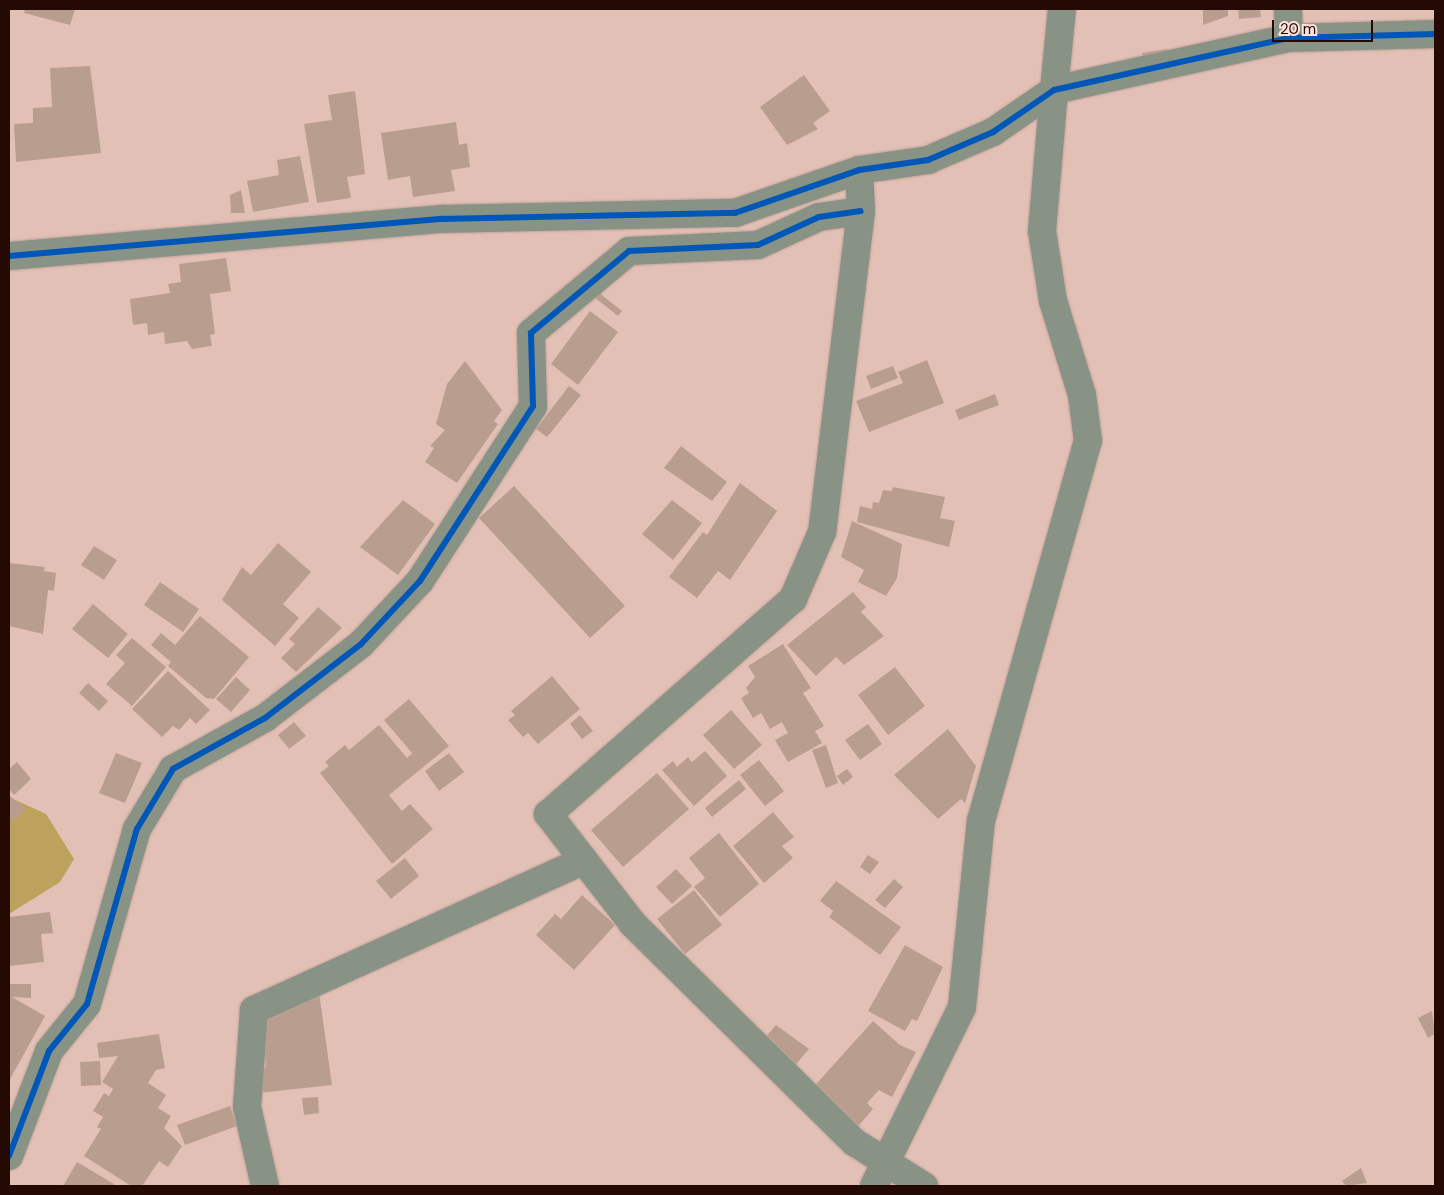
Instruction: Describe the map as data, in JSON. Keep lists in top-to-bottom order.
{
  "scale_bar": "20 m"
}
